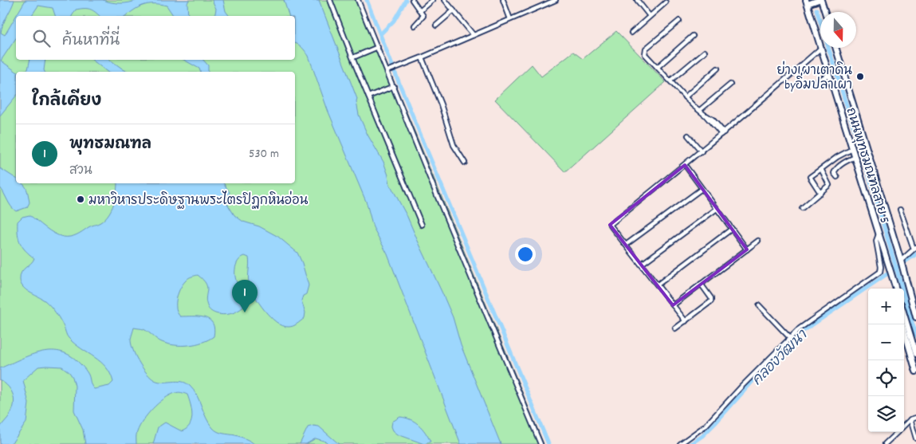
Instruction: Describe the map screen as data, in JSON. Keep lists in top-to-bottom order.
{
  "streets": {
    "main road": ["ถนนพุทธมณฑลสาย 5"]
  },
  "water": ["คลองวัฒนา"],
  "places": ["ย่างเผาเตาดิน byอิ่มปลาเผา", "มหาวิหารประดิษฐานพระไตรปิฏกหินอ่อน"],
  "north": "bottom",
  "page": {
    "search": "ค้นหาที่นี่",
    "heading": "ใกล้เคียง",
    "list": [
      {
        "mark": "1",
        "name": "พุทธมณฑล",
        "note": "สวน",
        "value": "530 m"
      }
    ],
    "pins": "1",
    "map_buttons": ["+", "−"]
  }
}
